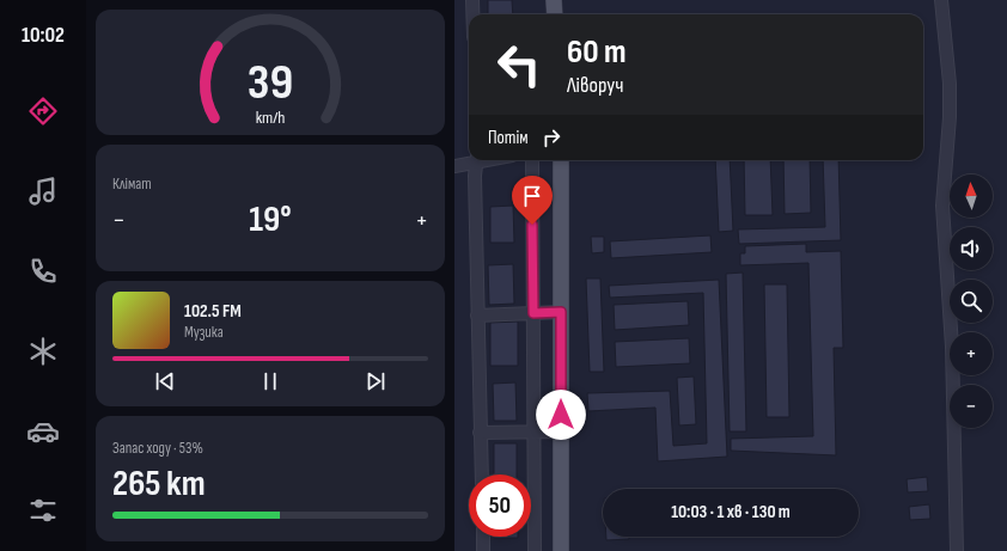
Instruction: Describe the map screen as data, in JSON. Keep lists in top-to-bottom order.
{
  "north": "top",
  "page": {
    "tabs": "10:02",
    "turn": ["60 m", "Ліворуч"],
    "then": "Потім",
    "tile": [
      "Клімат",
      ["Запас ходу · 53%", "265 km"]
    ],
    "map_buttons": ["+", "−"],
    "heat": ["−", "19°", "+"],
    "song": ["102.5 FM", "Музика"],
    "limit": "50",
    "trip": "10:03 · 1 хв · 130 m",
    "gauge": ["39", "km/h"]
  }
}
